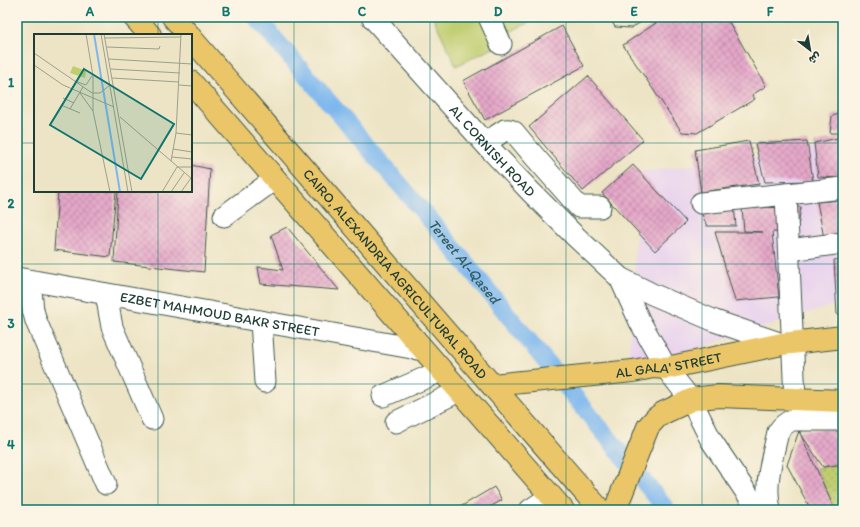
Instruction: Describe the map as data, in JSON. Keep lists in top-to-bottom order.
{
  "streets": {
    "main road": ["CAIRO, ALEXANDRIA AGRICULTURAL ROAD", "AL GALA' STREET"],
    "street": ["AL CORNISH ROAD", "EZBET MAHMOUD BAKR STREET"]
  },
  "crossings": [
    ["AL CORNISH ROAD", "AL GALA' STREET"],
    ["CAIRO, ALEXANDRIA AGRICULTURAL ROAD", "EZBET MAHMOUD BAKR STREET"],
    ["CAIRO, ALEXANDRIA AGRICULTURAL ROAD", "AL GALA' STREET"]
  ],
  "water": ["Tereet Al-Qased"],
  "north": "bottom right",
  "grid": {
    "columns": [
      "A",
      "B",
      "C",
      "D",
      "E",
      "F"
    ],
    "rows": [
      "1",
      "2",
      "3",
      "4"
    ]
  }
}
